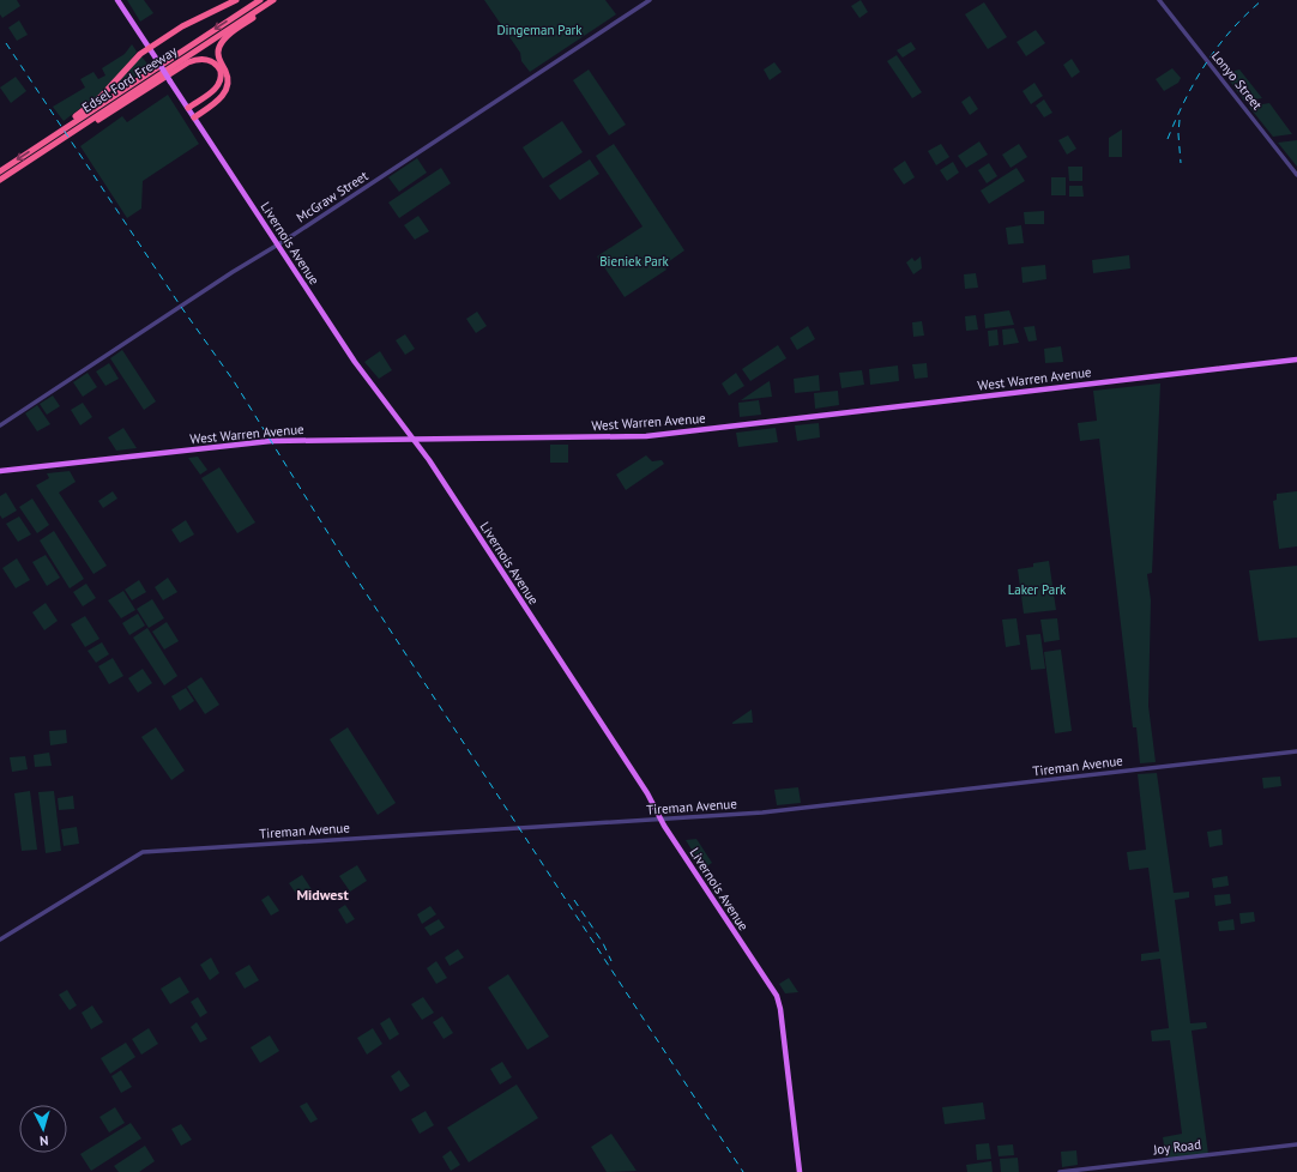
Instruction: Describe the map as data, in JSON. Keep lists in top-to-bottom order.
{
  "streets": {
    "highway": ["Edsel Ford Freeway"],
    "main road": ["Livernois Avenue", "West Warren Avenue"],
    "street": [
      "Lonyo Street",
      "McGraw Street",
      "Tireman Avenue",
      "Joy Road"
    ]
  },
  "crossings": [
    ["McGraw Street", "Livernois Avenue"],
    ["Livernois Avenue", "West Warren Avenue"],
    ["Livernois Avenue", "Tireman Avenue"]
  ],
  "districts": ["Midwest"],
  "parks": ["Dingeman Park", "Bieniek Park", "Laker Park"],
  "north": "bottom"
}
